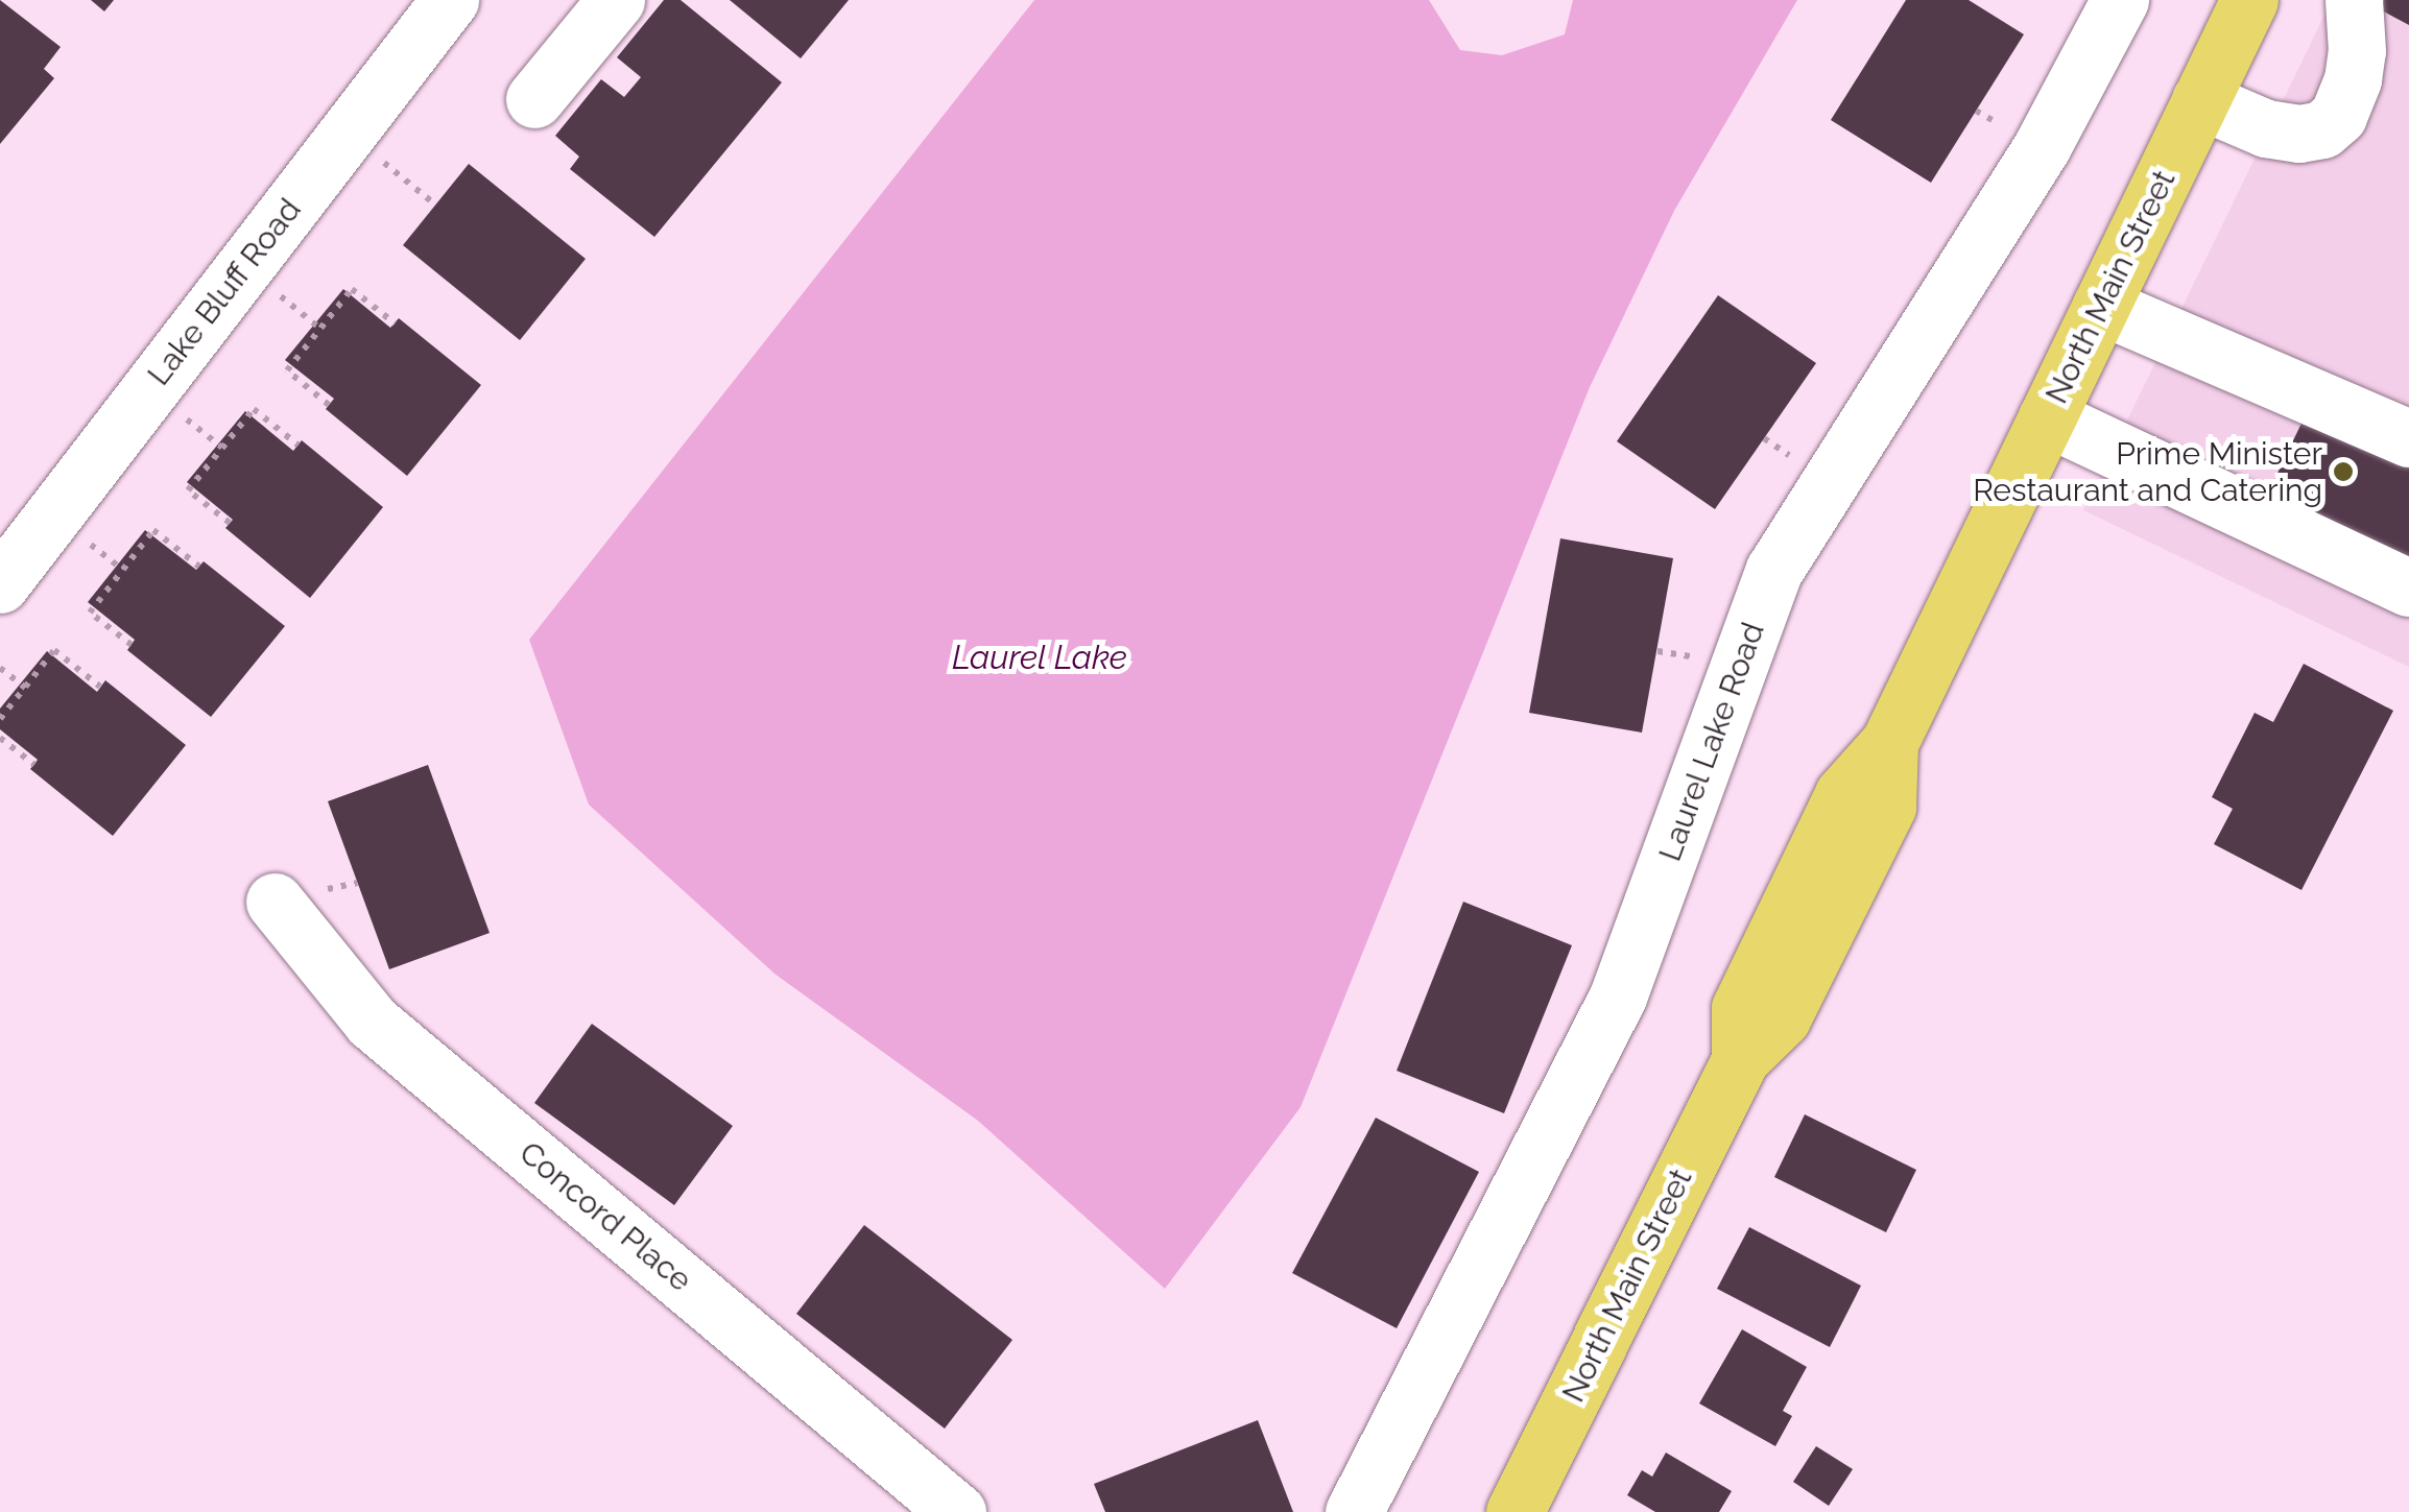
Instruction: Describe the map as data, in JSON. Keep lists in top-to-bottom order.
{
  "streets": {
    "main road": ["North Main Street"],
    "street": ["Lake Bluff Road", "Laurel Lake Road", "Concord Place"]
  },
  "water": ["Laurel Lake"],
  "places": ["Prime Minister Restaurant and Catering"]
}
